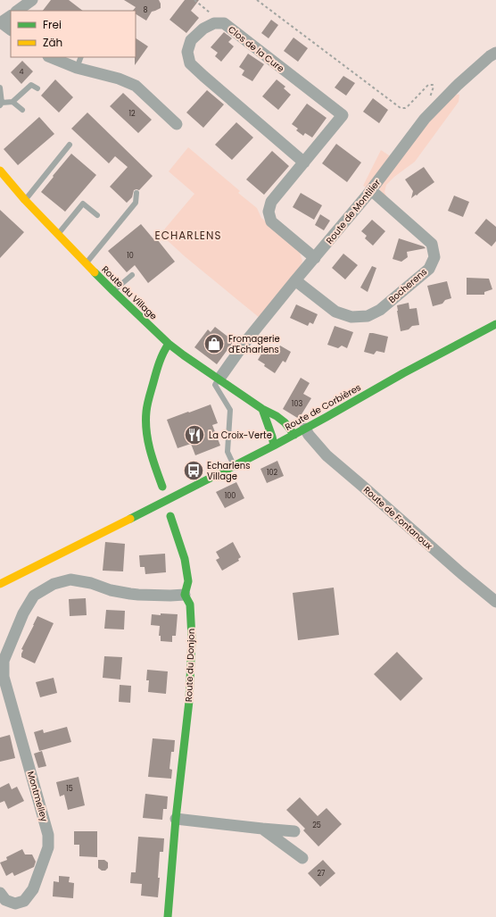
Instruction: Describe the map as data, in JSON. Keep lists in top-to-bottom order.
{
  "streets": {
    "street": [
      "Clos de la Cure",
      "Route de Montilier",
      "Bocherens",
      "Route du Village",
      "Route de Corbières",
      "Route de Fontanoux",
      "Route du Donjon",
      "Montmelley"
    ]
  },
  "crossings": [
    ["Clos de la Cure", "Route de Montilier"],
    ["Route de Montilier", "Bocherens"],
    ["Route de Montilier", "Route du Village"],
    ["Route du Village", "Route de Corbières"],
    ["Route de Corbières", "Route de Fontanoux"],
    ["Route du Donjon", "Montmelley"]
  ],
  "districts": ["ECHARLENS"],
  "places": {
    "shop": ["Fromagerie d'Echarlens"],
    "restaurant": ["La Croix-Verte"],
    "bus stop": ["Echarlens Village"]
  },
  "house_numbers": [
    "8",
    "4",
    "12",
    "10",
    "103",
    "102",
    "100",
    "15",
    "25",
    "27"
  ],
  "legend": ["Frei", "Zäh"]
}
